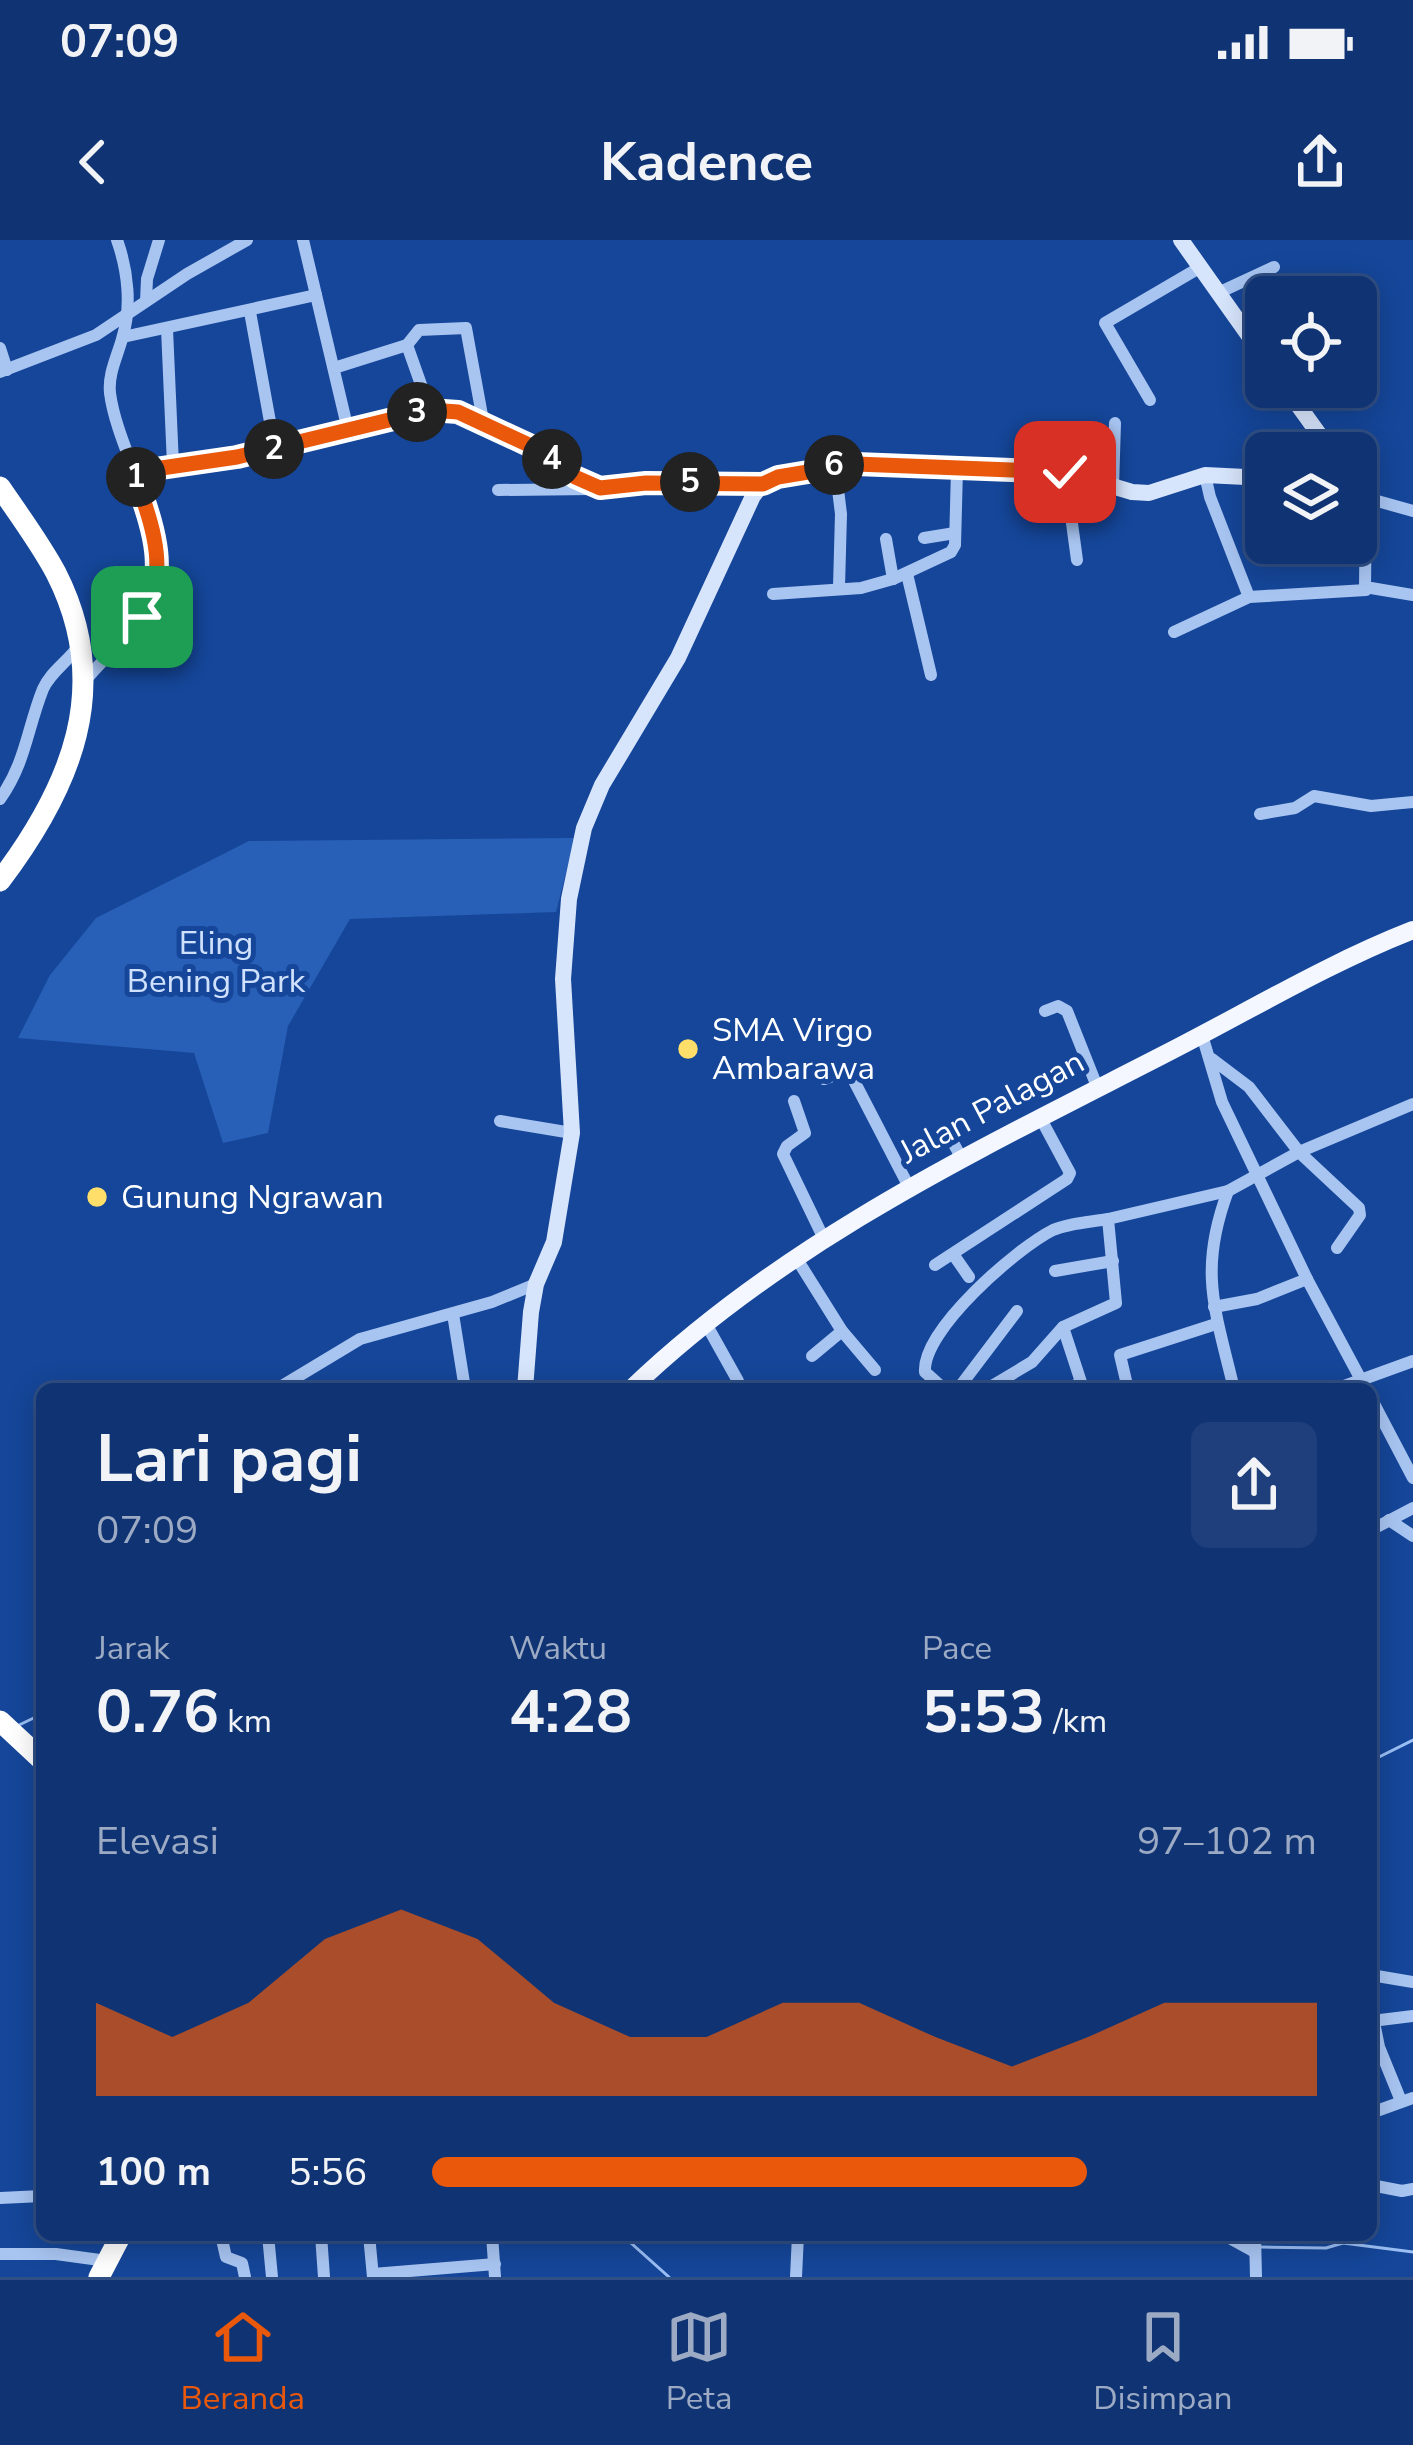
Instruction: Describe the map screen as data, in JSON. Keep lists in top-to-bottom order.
{
  "streets": {
    "main road": ["Jalan Palagan"]
  },
  "parks": ["Eling Bening Park"],
  "places": ["SMA Virgo Ambarawa", "Gunung Ngrawan"],
  "page": {
    "status": "07:09",
    "header": "Kadence",
    "pins": [
      "3",
      "2",
      "4",
      "6",
      "1",
      "5"
    ],
    "heading": ["Lari pagi", "07:09"],
    "stats": [
      ["Jarak", "0.76 km"],
      ["Waktu", "4:28"],
      ["Pace", "5:53 /km"]
    ],
    "chart": ["Elevasi", "97–102 m"],
    "list": [
      {
        "name": "100 m",
        "note": "5:56"
      }
    ],
    "tabs": ["Beranda", "Peta", "Disimpan"]
  }
}
